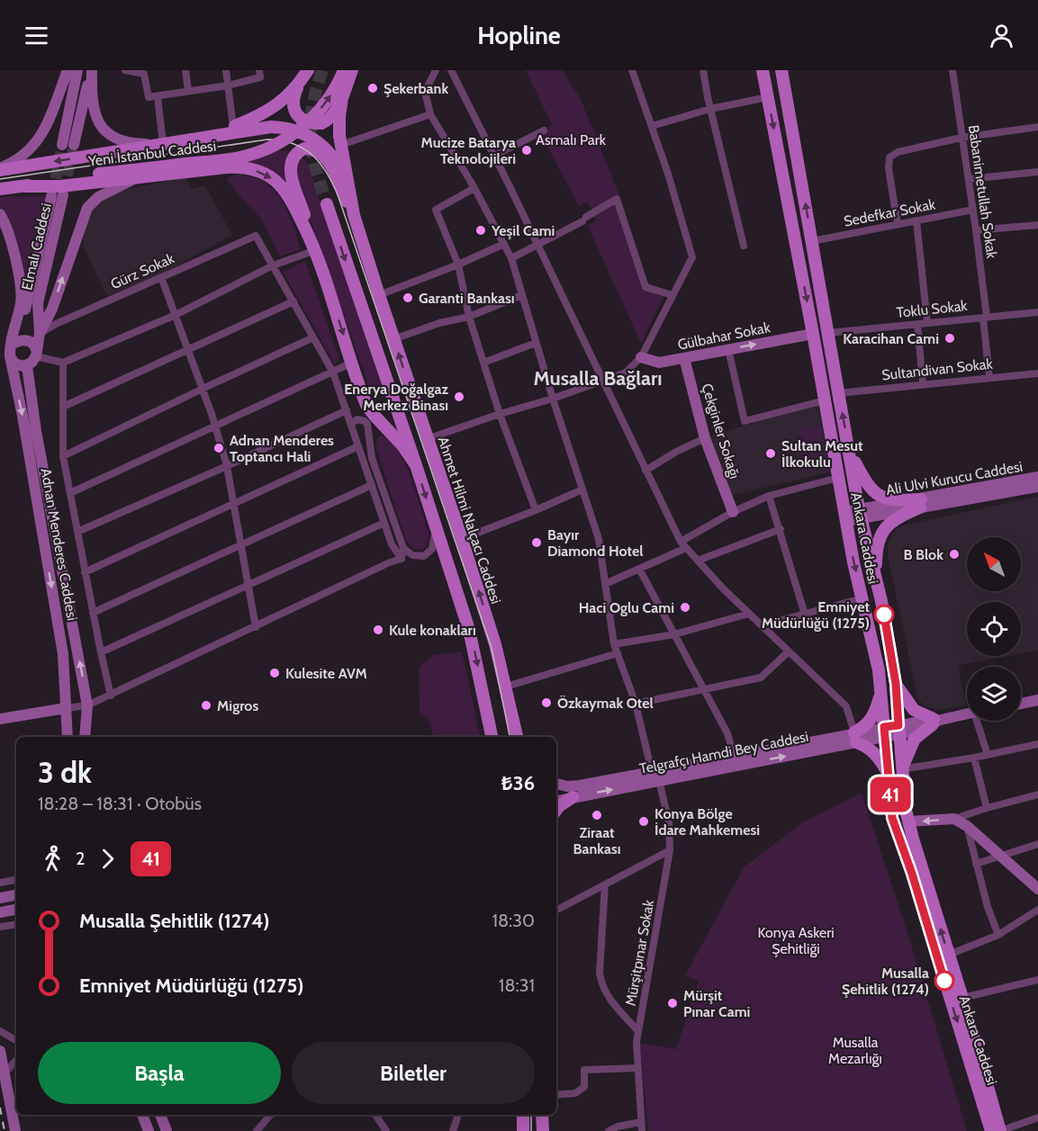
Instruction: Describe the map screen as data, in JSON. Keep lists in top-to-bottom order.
{
  "streets": {
    "main road": [
      "Yeni İstanbul Caddesi",
      "Elmalı Caddesi",
      "Gülbahar Sokak",
      "Çekginler Sokağı",
      "Ali Ulvi Kurucu Caddesi",
      "Ahmet Hilmi Nalçacı Caddesi",
      "Ankara Caddesi",
      "Adnan Menderes Caddesi",
      "Telgrafçı Hamdi Bey Caddesi"
    ],
    "street": [
      "Babanimetullah Sokak",
      "Sedefkar Sokak",
      "Gürz Sokak",
      "Toklu Sokak",
      "Sultandivan Sokak",
      "Mürşitpınar Sokak"
    ]
  },
  "crossings": [
    ["Babanimetullah Sokak", "Sedefkar Sokak"],
    ["Babanimetullah Sokak", "Toklu Sokak"],
    ["Babanimetullah Sokak", "Sultandivan Sokak"],
    ["Sedefkar Sokak", "Ankara Caddesi"],
    ["Elmalı Caddesi", "Gürz Sokak"],
    ["Elmalı Caddesi", "Adnan Menderes Caddesi"],
    ["Toklu Sokak", "Ankara Caddesi"],
    ["Gülbahar Sokak", "Çekginler Sokağı"],
    ["Gülbahar Sokak", "Ankara Caddesi"],
    ["Sultandivan Sokak", "Ankara Caddesi"],
    ["Ali Ulvi Kurucu Caddesi", "Ankara Caddesi"],
    ["Ankara Caddesi", "Telgrafçı Hamdi Bey Caddesi"],
    ["Telgrafçı Hamdi Bey Caddesi", "Mürşitpınar Sokak"]
  ],
  "one_way": ["Gülbahar Sokak"],
  "districts": ["Musalla Bağları"],
  "parks": ["Asmalı Park", "Konya Askeri Şehitliği", "Musalla Mezarlığı"],
  "places": [
    "Şekerbank",
    "Mucize Batarya Teknolojileri",
    "Yeşil Cami",
    "Garanti Bankası",
    "Karacihan Cami",
    "Enerya Doğalgaz Merkez Binası",
    "Adnan Menderes Toptancı Hali",
    "Sultan Mesut İlkokulu",
    "Bayır Diamond Hotel",
    "B Blok",
    "Haci Oglu Cami",
    "Emniyet Müdürlüğü (1275)",
    "Kule konakları",
    "Kulesite AVM",
    "Özkaymak Otel",
    "Migros",
    "Ziraat Bankası",
    "Konya Bölge İdare Mahkemesi",
    "Musalla Şehitlik (1274)",
    "Mürşit Pınar Cami"
  ],
  "lines": ["bus line 41"],
  "north": "top left",
  "page": {
    "header": "Hopline",
    "on_map": "41",
    "heading": ["3 dk", "18:28 – 18:31 · Otobüs", "₺36"],
    "legs": ["2", "41"],
    "list": [
      {
        "name": "Musalla Şehitlik (1274)",
        "value": "18:30"
      },
      {
        "name": "Emniyet Müdürlüğü (1275)",
        "value": "18:31"
      }
    ],
    "buttons": ["Başla", "Biletler"]
  }
}
